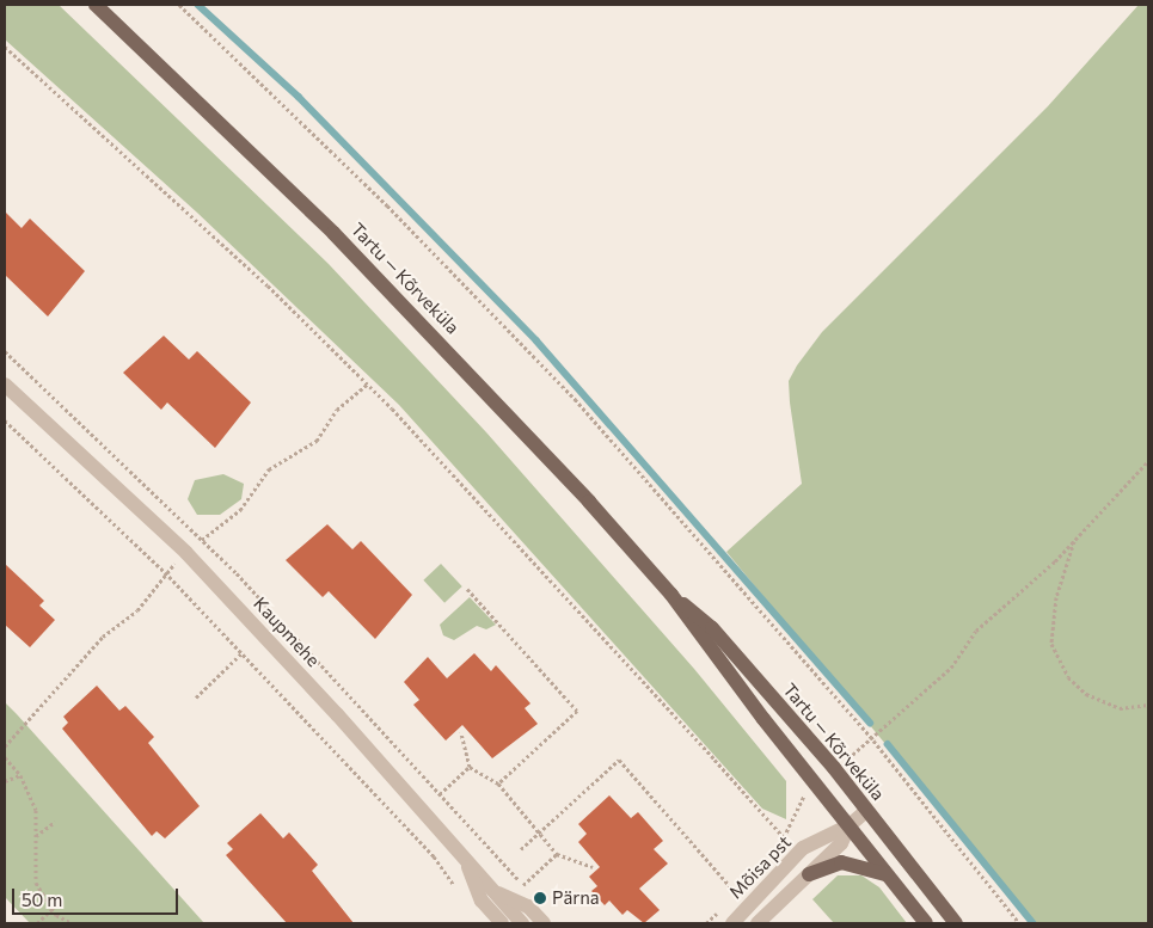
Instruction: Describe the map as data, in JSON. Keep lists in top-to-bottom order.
{
  "streets": {
    "main road": ["Tartu — Kõrveküla"],
    "street": ["Kaupmehe", "Mõisa pst"]
  },
  "crossings": [
    ["Tartu — Kõrveküla", "Mõisa pst"]
  ],
  "places": ["Pärna"],
  "scale_bar": "50 m"
}
